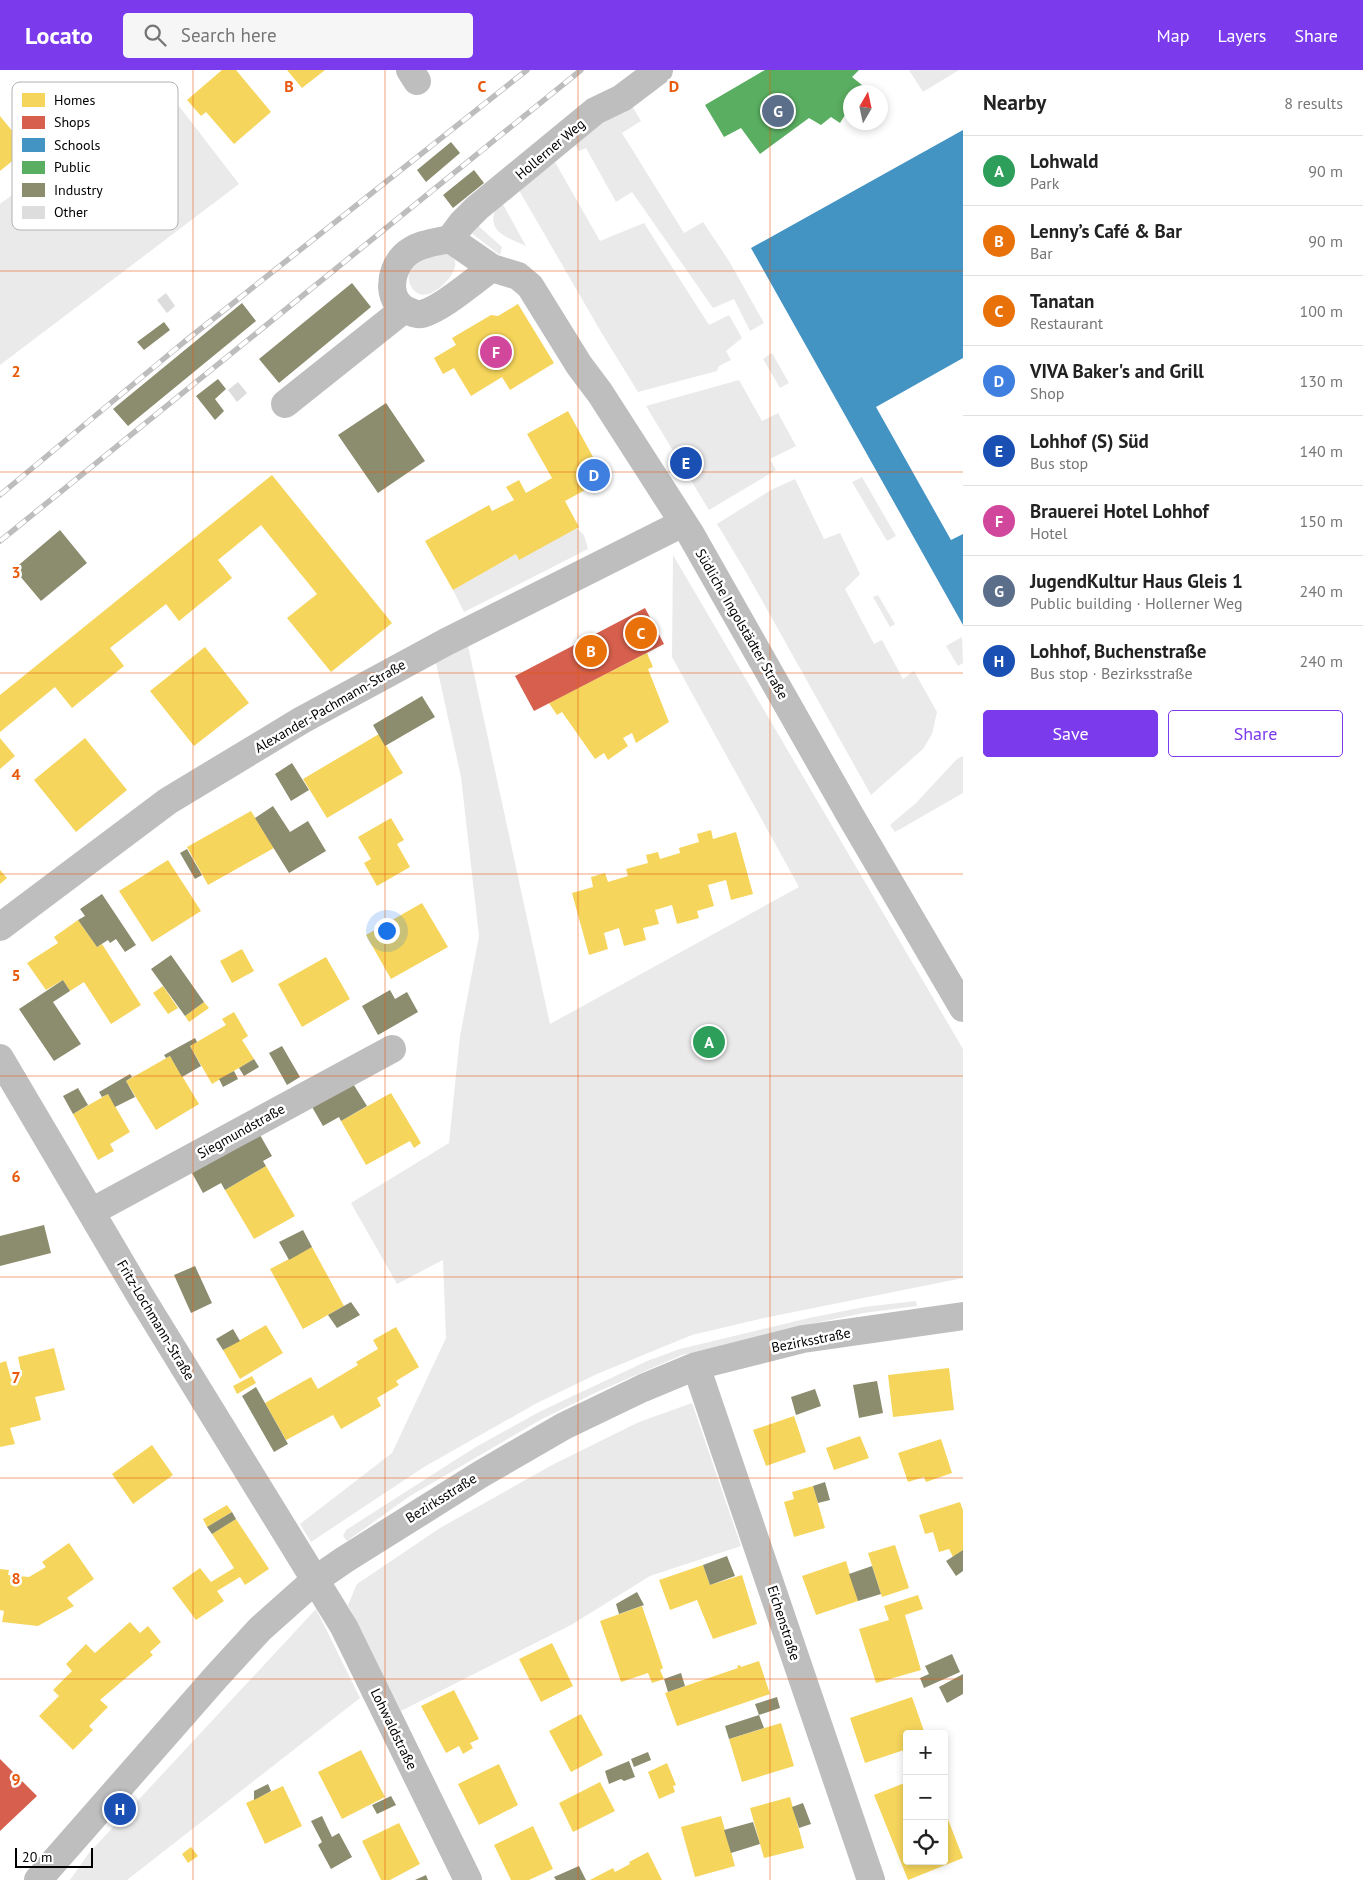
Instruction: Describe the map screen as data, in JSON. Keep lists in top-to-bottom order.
{
  "streets": {
    "street": [
      "Hollerner Weg",
      "Südliche Ingolstädter Straße",
      "Alexander-Pachmann-Straße",
      "Siegmundstraße",
      "Fritz-Lochmann-Straße",
      "Bezirksstraße",
      "Eichenstraße",
      "Lohwaldstraße"
    ]
  },
  "crossings": [
    ["Hollerner Weg", "Südliche Ingolstädter Straße"],
    ["Südliche Ingolstädter Straße", "Alexander-Pachmann-Straße"],
    ["Siegmundstraße", "Fritz-Lochmann-Straße"],
    ["Fritz-Lochmann-Straße", "Bezirksstraße"],
    ["Fritz-Lochmann-Straße", "Lohwaldstraße"],
    ["Bezirksstraße", "Eichenstraße"],
    ["Bezirksstraße", "Lohwaldstraße"]
  ],
  "legend": [
    "Homes",
    "Shops",
    "Schools",
    "Public",
    "Industry",
    "Other"
  ],
  "scale_bar": "20 m",
  "north": "top",
  "page": {
    "header": "Locato",
    "search": "Search here",
    "nav": ["Map", "Layers", "Share"],
    "heading": ["Nearby", "8 results"],
    "pins": [
      "G",
      "F",
      "E",
      "D",
      "C",
      "B",
      "A",
      "H"
    ],
    "list": [
      {
        "mark": "A",
        "name": "Lohwald",
        "note": "Park",
        "value": "90 m"
      },
      {
        "mark": "B",
        "name": "Lenny’s Café & Bar",
        "note": "Bar",
        "value": "90 m"
      },
      {
        "mark": "C",
        "name": "Tanatan",
        "note": "Restaurant",
        "value": "100 m"
      },
      {
        "mark": "D",
        "name": "VIVA Baker's and Grill",
        "note": "Shop",
        "value": "130 m"
      },
      {
        "mark": "E",
        "name": "Lohhof (S) Süd",
        "note": "Bus stop",
        "value": "140 m"
      },
      {
        "mark": "F",
        "name": "Brauerei Hotel Lohhof",
        "note": "Hotel",
        "value": "150 m"
      },
      {
        "mark": "G",
        "name": "JugendKultur Haus Gleis 1",
        "note": "Public building · Hollerner Weg",
        "value": "240 m"
      },
      {
        "mark": "H",
        "name": "Lohhof, Buchenstraße",
        "note": "Bus stop · Bezirksstraße",
        "value": "240 m"
      }
    ],
    "buttons": ["Save", "Share"],
    "map_buttons": ["+", "−"],
    "scale": "20 m"
  },
  "grid": {
    "columns": ["B", "C", "D"],
    "rows": [
      "2",
      "3",
      "4",
      "5",
      "6",
      "7",
      "8",
      "9"
    ]
  }
}
